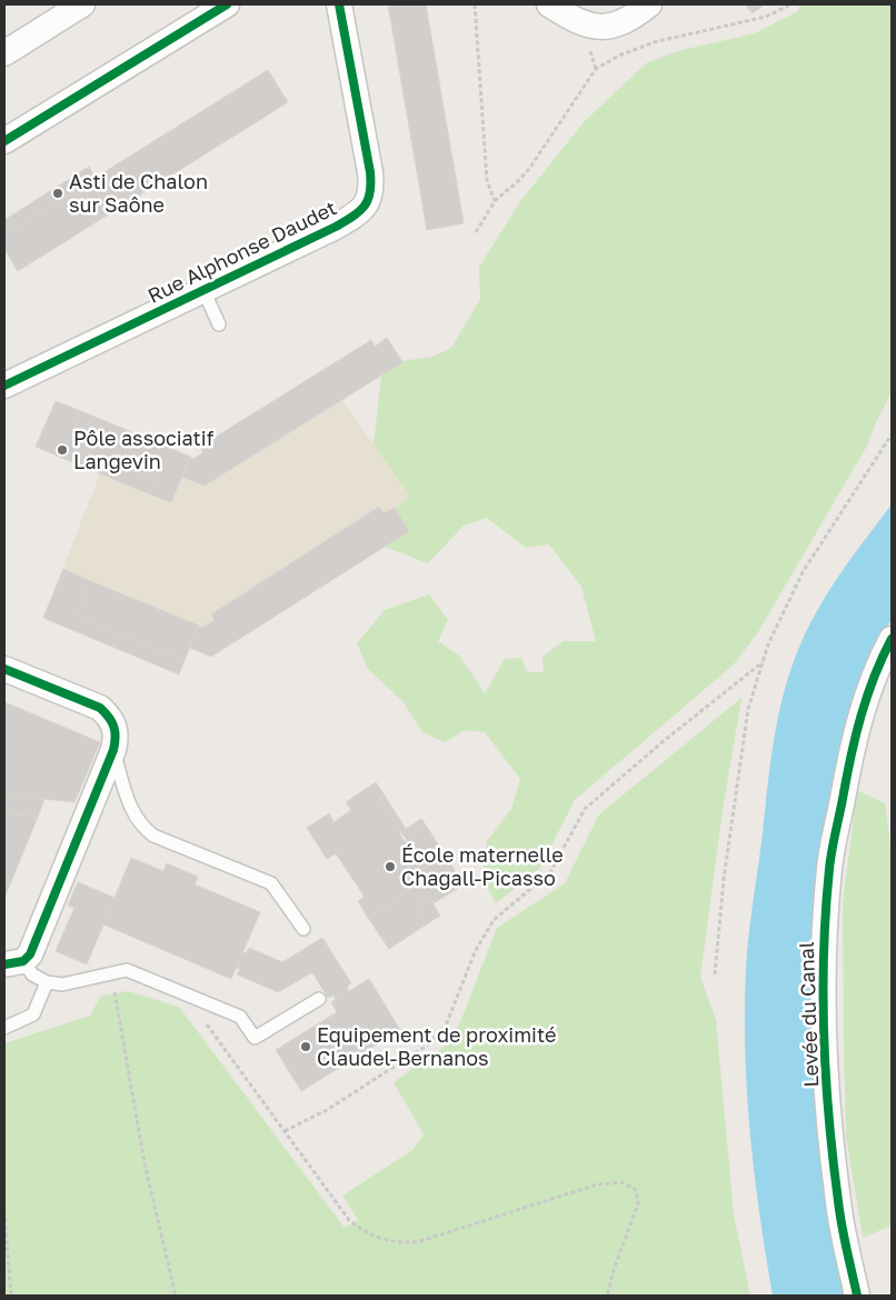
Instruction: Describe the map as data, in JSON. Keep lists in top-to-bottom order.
{
  "streets": {
    "street": ["Rue Alphonse Daudet", "Levée du Canal"]
  },
  "places": [
    "Asti de Chalon sur Saône",
    "Pôle associatif Langevin",
    "École maternelle Chagall-Picasso",
    "Equipement de proximité Claudel-Bernanos"
  ]
}
